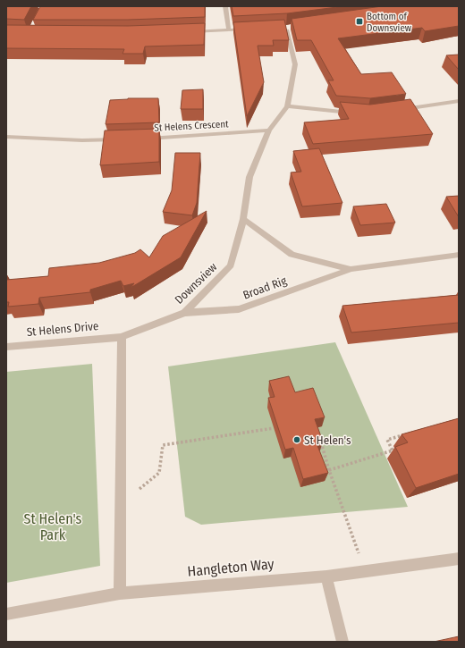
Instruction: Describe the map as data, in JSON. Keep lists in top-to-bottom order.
{
  "streets": {
    "street": [
      "St Helens Crescent",
      "Downsview",
      "Broad Rig",
      "St Helens Drive",
      "Hangleton Way"
    ]
  },
  "crossings": [
    ["St Helens Crescent", "Downsview"],
    ["Downsview", "Broad Rig"],
    ["Downsview", "St Helens Drive"]
  ],
  "parks": ["St Helen's Park"],
  "places": {
    "transit": ["Bottom of Downsview"],
    "other": ["St Helen's"]
  }
}
